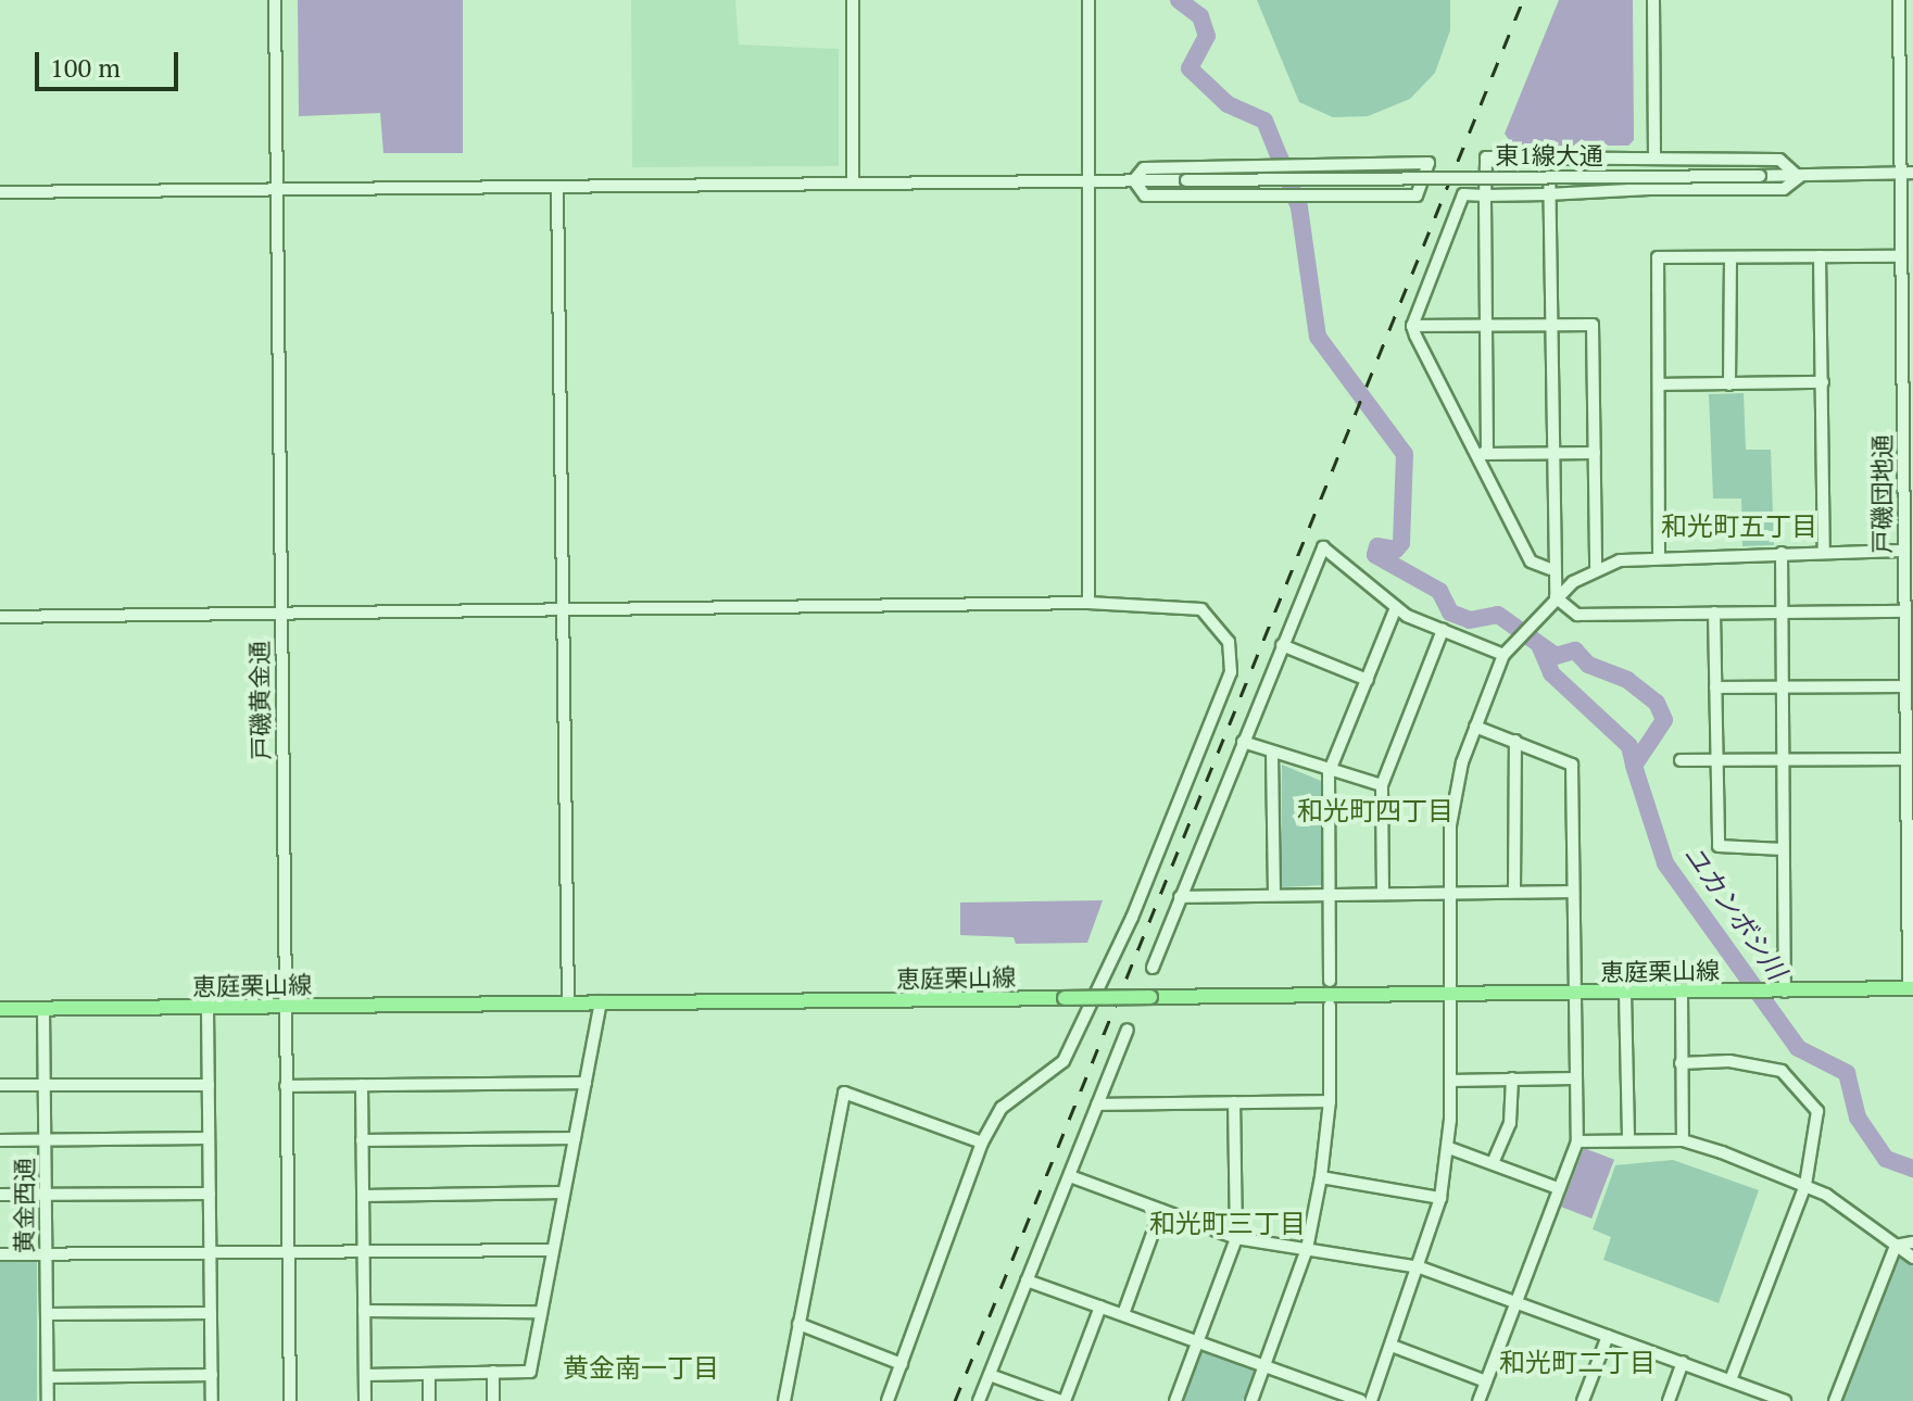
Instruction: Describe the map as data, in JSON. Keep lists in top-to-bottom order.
{
  "streets": {
    "main road": ["恵庭栗山線"],
    "street": [
      "東1線大通",
      "戸磯団地通",
      "戸磯黄金通",
      "黄金西通"
    ]
  },
  "crossings": [
    ["東1線大通", "戸磯団地通"],
    ["東1線大通", "戸磯黄金通"],
    ["戸磯団地通", "恵庭栗山線"],
    ["戸磯黄金通", "恵庭栗山線"],
    ["恵庭栗山線", "黄金西通"]
  ],
  "districts": [
    "和光町五丁目",
    "和光町四丁目",
    "和光町三丁目",
    "和光町二丁目",
    "黄金南一丁目"
  ],
  "water": ["ユカンボシ川"],
  "scale_bar": "100 m"
}
